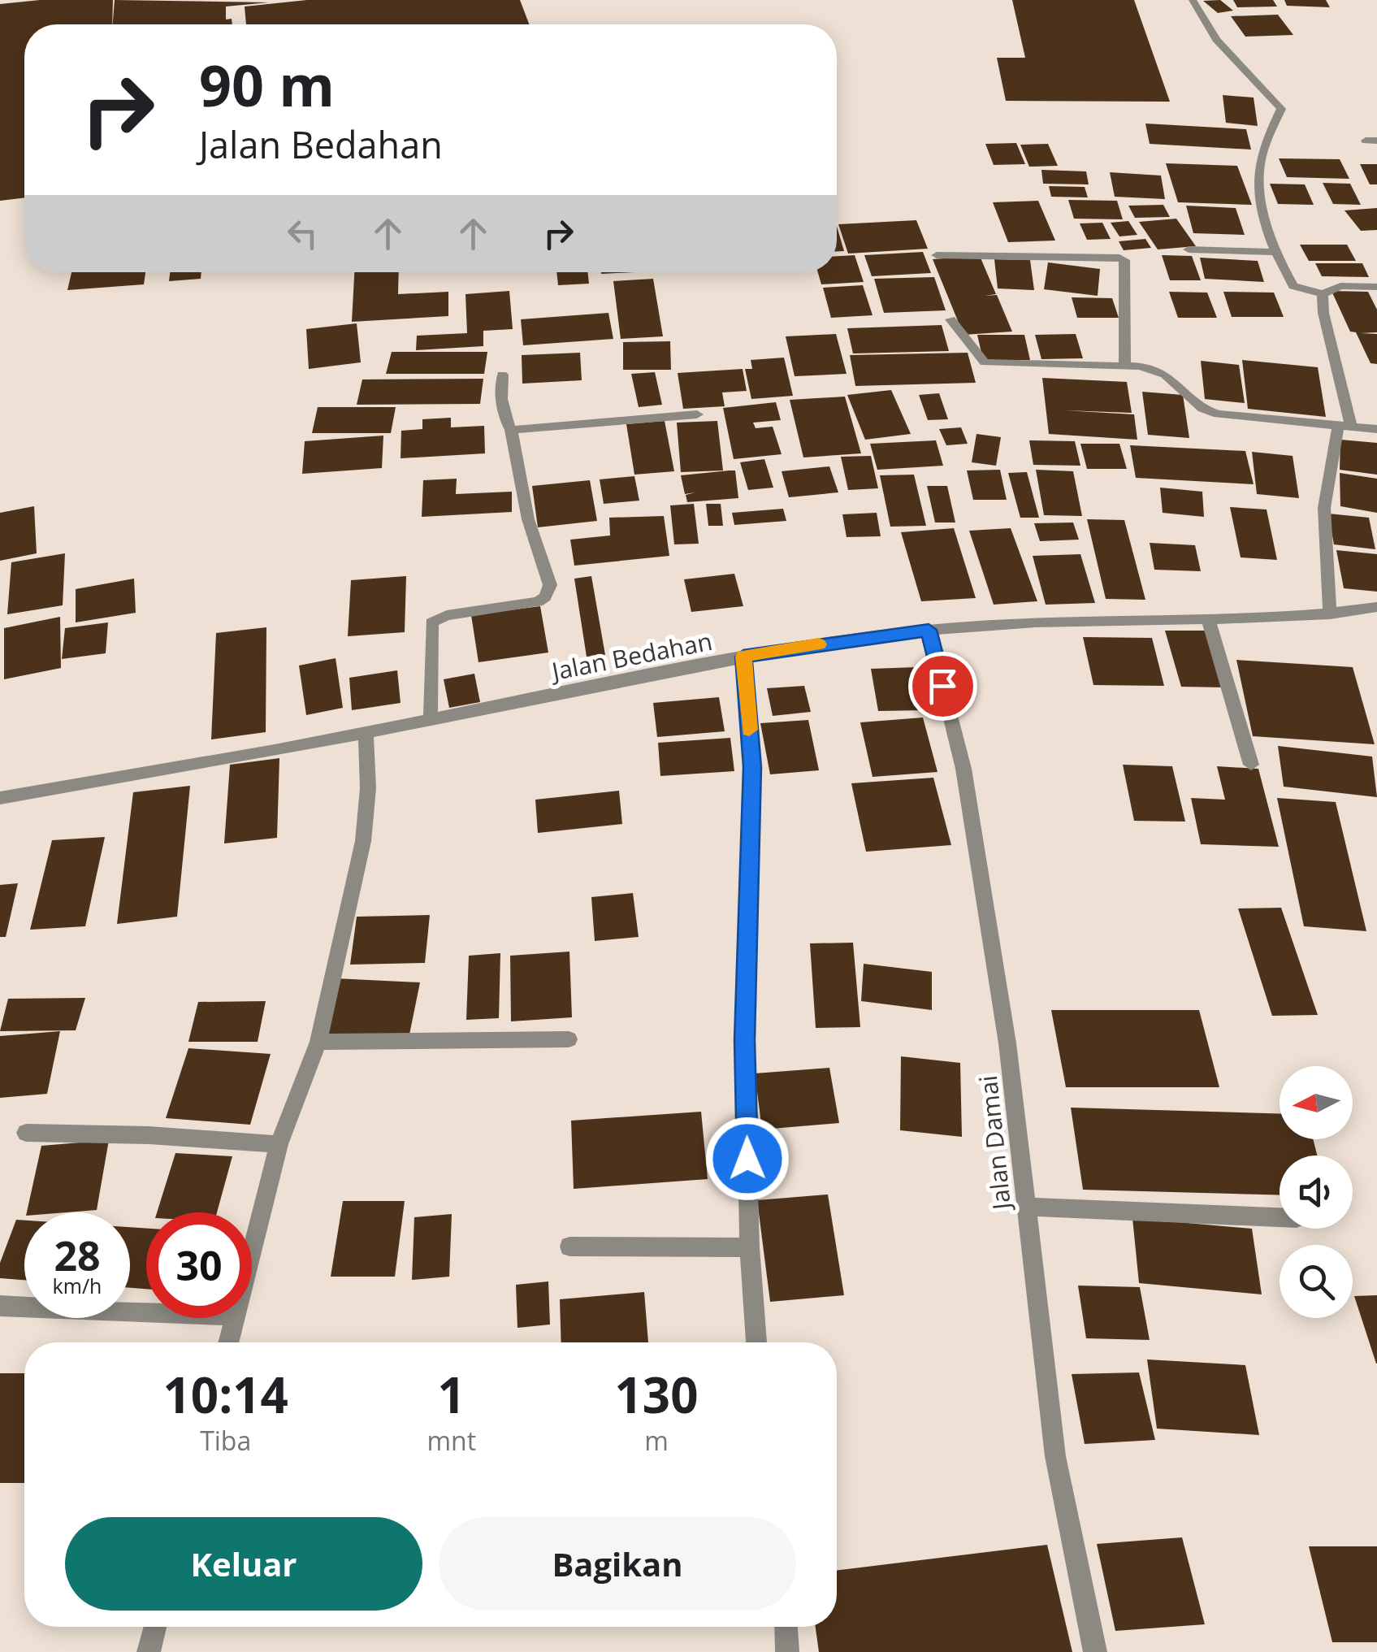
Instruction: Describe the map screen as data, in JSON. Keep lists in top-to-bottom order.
{
  "streets": {
    "street": ["Jalan Bedahan", "Jalan Damai"]
  },
  "crossings": [
    ["Jalan Bedahan", "Jalan Damai"]
  ],
  "north": "left",
  "page": {
    "turn": ["90 m", "Jalan Bedahan"],
    "speed": "28 km/h",
    "limit": "30",
    "eta": [
      "10:14",
      "Tiba",
      "1",
      "mnt",
      "130",
      "m"
    ],
    "buttons": ["Keluar", "Bagikan"]
  }
}
